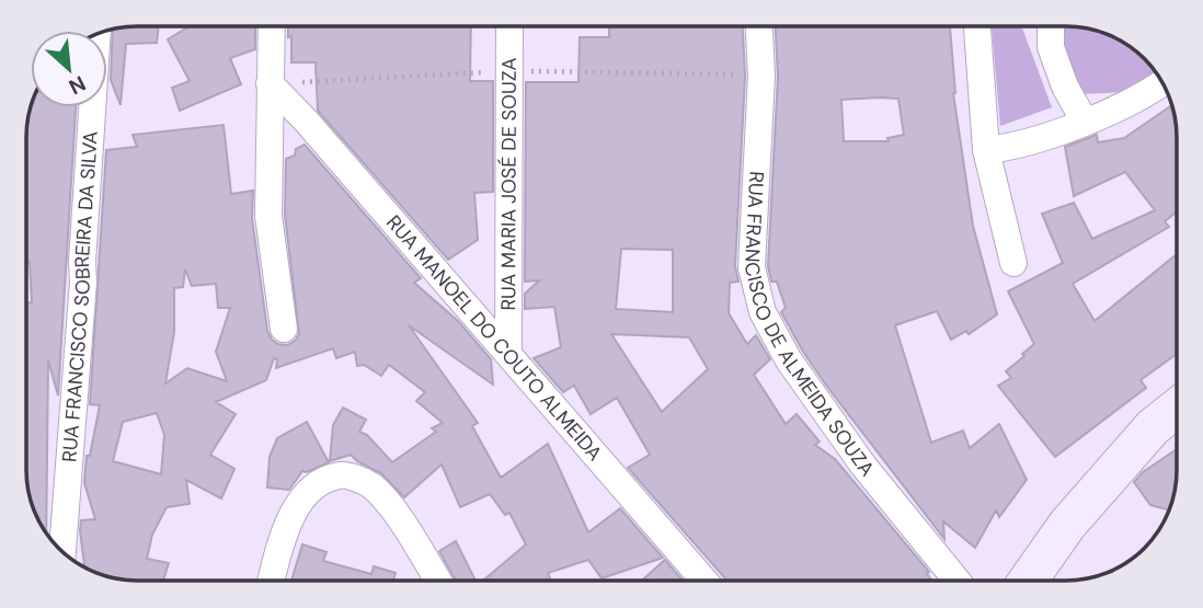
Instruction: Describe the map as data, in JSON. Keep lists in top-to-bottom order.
{
  "streets": {
    "street": [
      "RUA MARIA JOSÉ DE SOUZA",
      "RUA FRANCISCO SOBREIRA DA SILVA",
      "RUA FRANCISCO DE ALMEIDA SOUZA",
      "RUA MANOEL DO COUTO ALMEIDA"
    ]
  },
  "crossings": [
    ["RUA MARIA JOSÉ DE SOUZA", "RUA MANOEL DO COUTO ALMEIDA"]
  ],
  "north": "bottom right"
}
